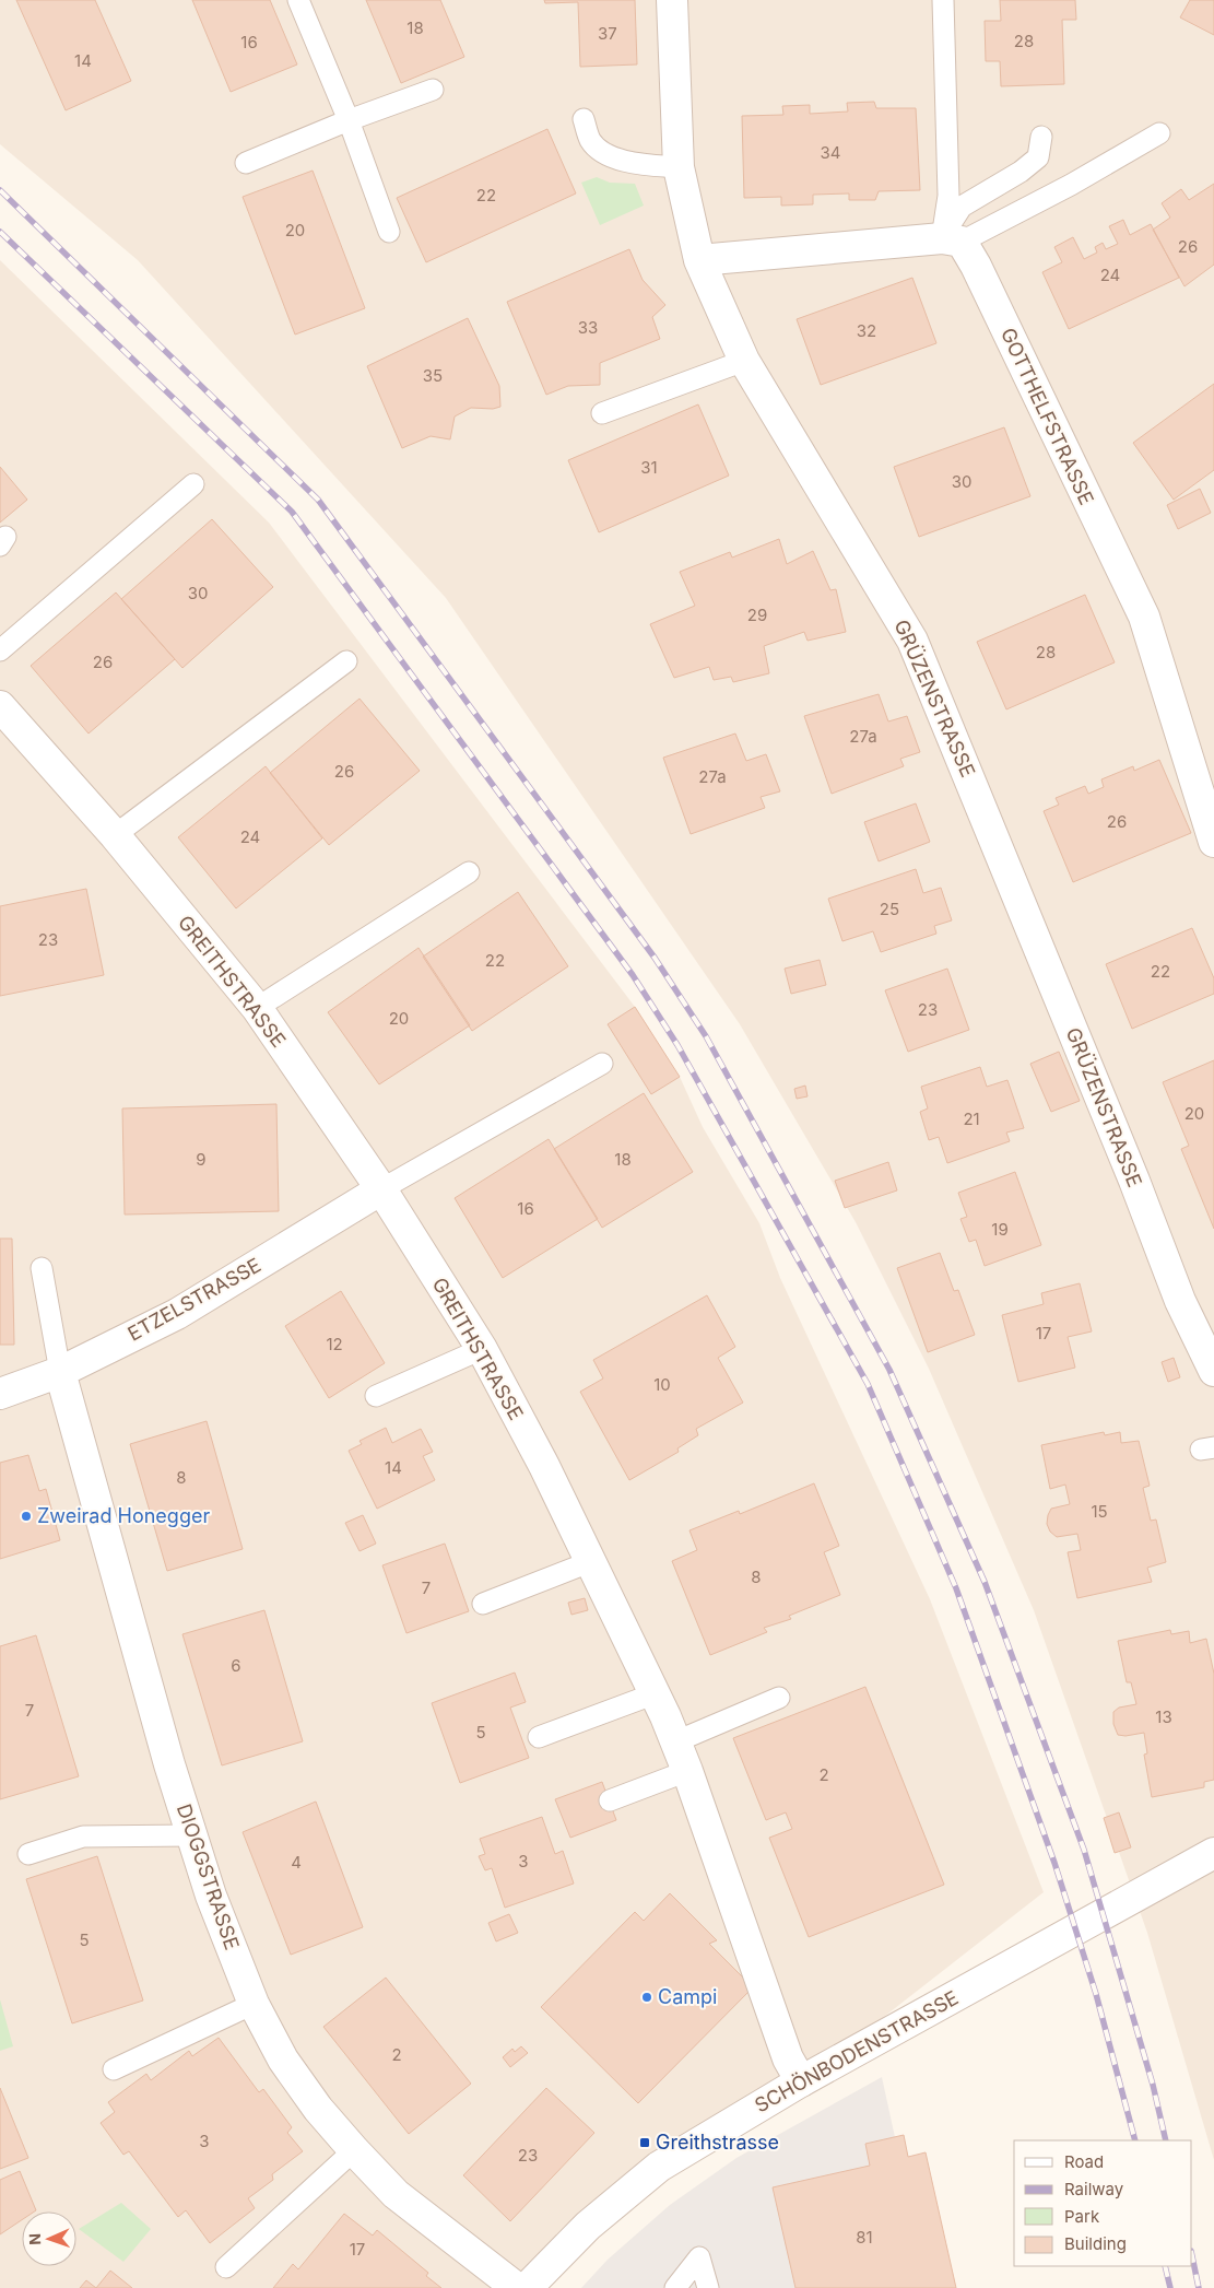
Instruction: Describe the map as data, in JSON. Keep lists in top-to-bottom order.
{
  "streets": {
    "street": [
      "GOTTHELFSTRASSE",
      "GRÜZENSTRASSE",
      "GREITHSTRASSE",
      "ETZELSTRASSE",
      "DIOGGSTRASSE",
      "SCHÖNBODENSTRASSE"
    ]
  },
  "crossings": [
    ["GREITHSTRASSE", "ETZELSTRASSE"],
    ["GREITHSTRASSE", "SCHÖNBODENSTRASSE"],
    ["ETZELSTRASSE", "DIOGGSTRASSE"]
  ],
  "places": {
    "other": ["Zweirad Honegger", "Campi"],
    "transit": ["Greithstrasse"]
  },
  "house_numbers": [
    "18",
    "37",
    "28",
    "16",
    "14",
    "34",
    "22",
    "20",
    "26",
    "24",
    "33",
    "32",
    "35",
    "31",
    "30",
    "30",
    "29",
    "28",
    "26",
    "27a",
    "26",
    "27a",
    "26",
    "24",
    "25",
    "23",
    "22",
    "22",
    "23",
    "20",
    "20",
    "21",
    "9",
    "18",
    "16",
    "19",
    "17",
    "12",
    "10",
    "14",
    "8",
    "15",
    "8",
    "7",
    "6",
    "7",
    "13",
    "5",
    "2",
    "3",
    "4",
    "5",
    "2",
    "3",
    "23",
    "81",
    "17"
  ],
  "legend": [
    "Road",
    "Railway",
    "Park",
    "Building"
  ],
  "north": "left"
}
